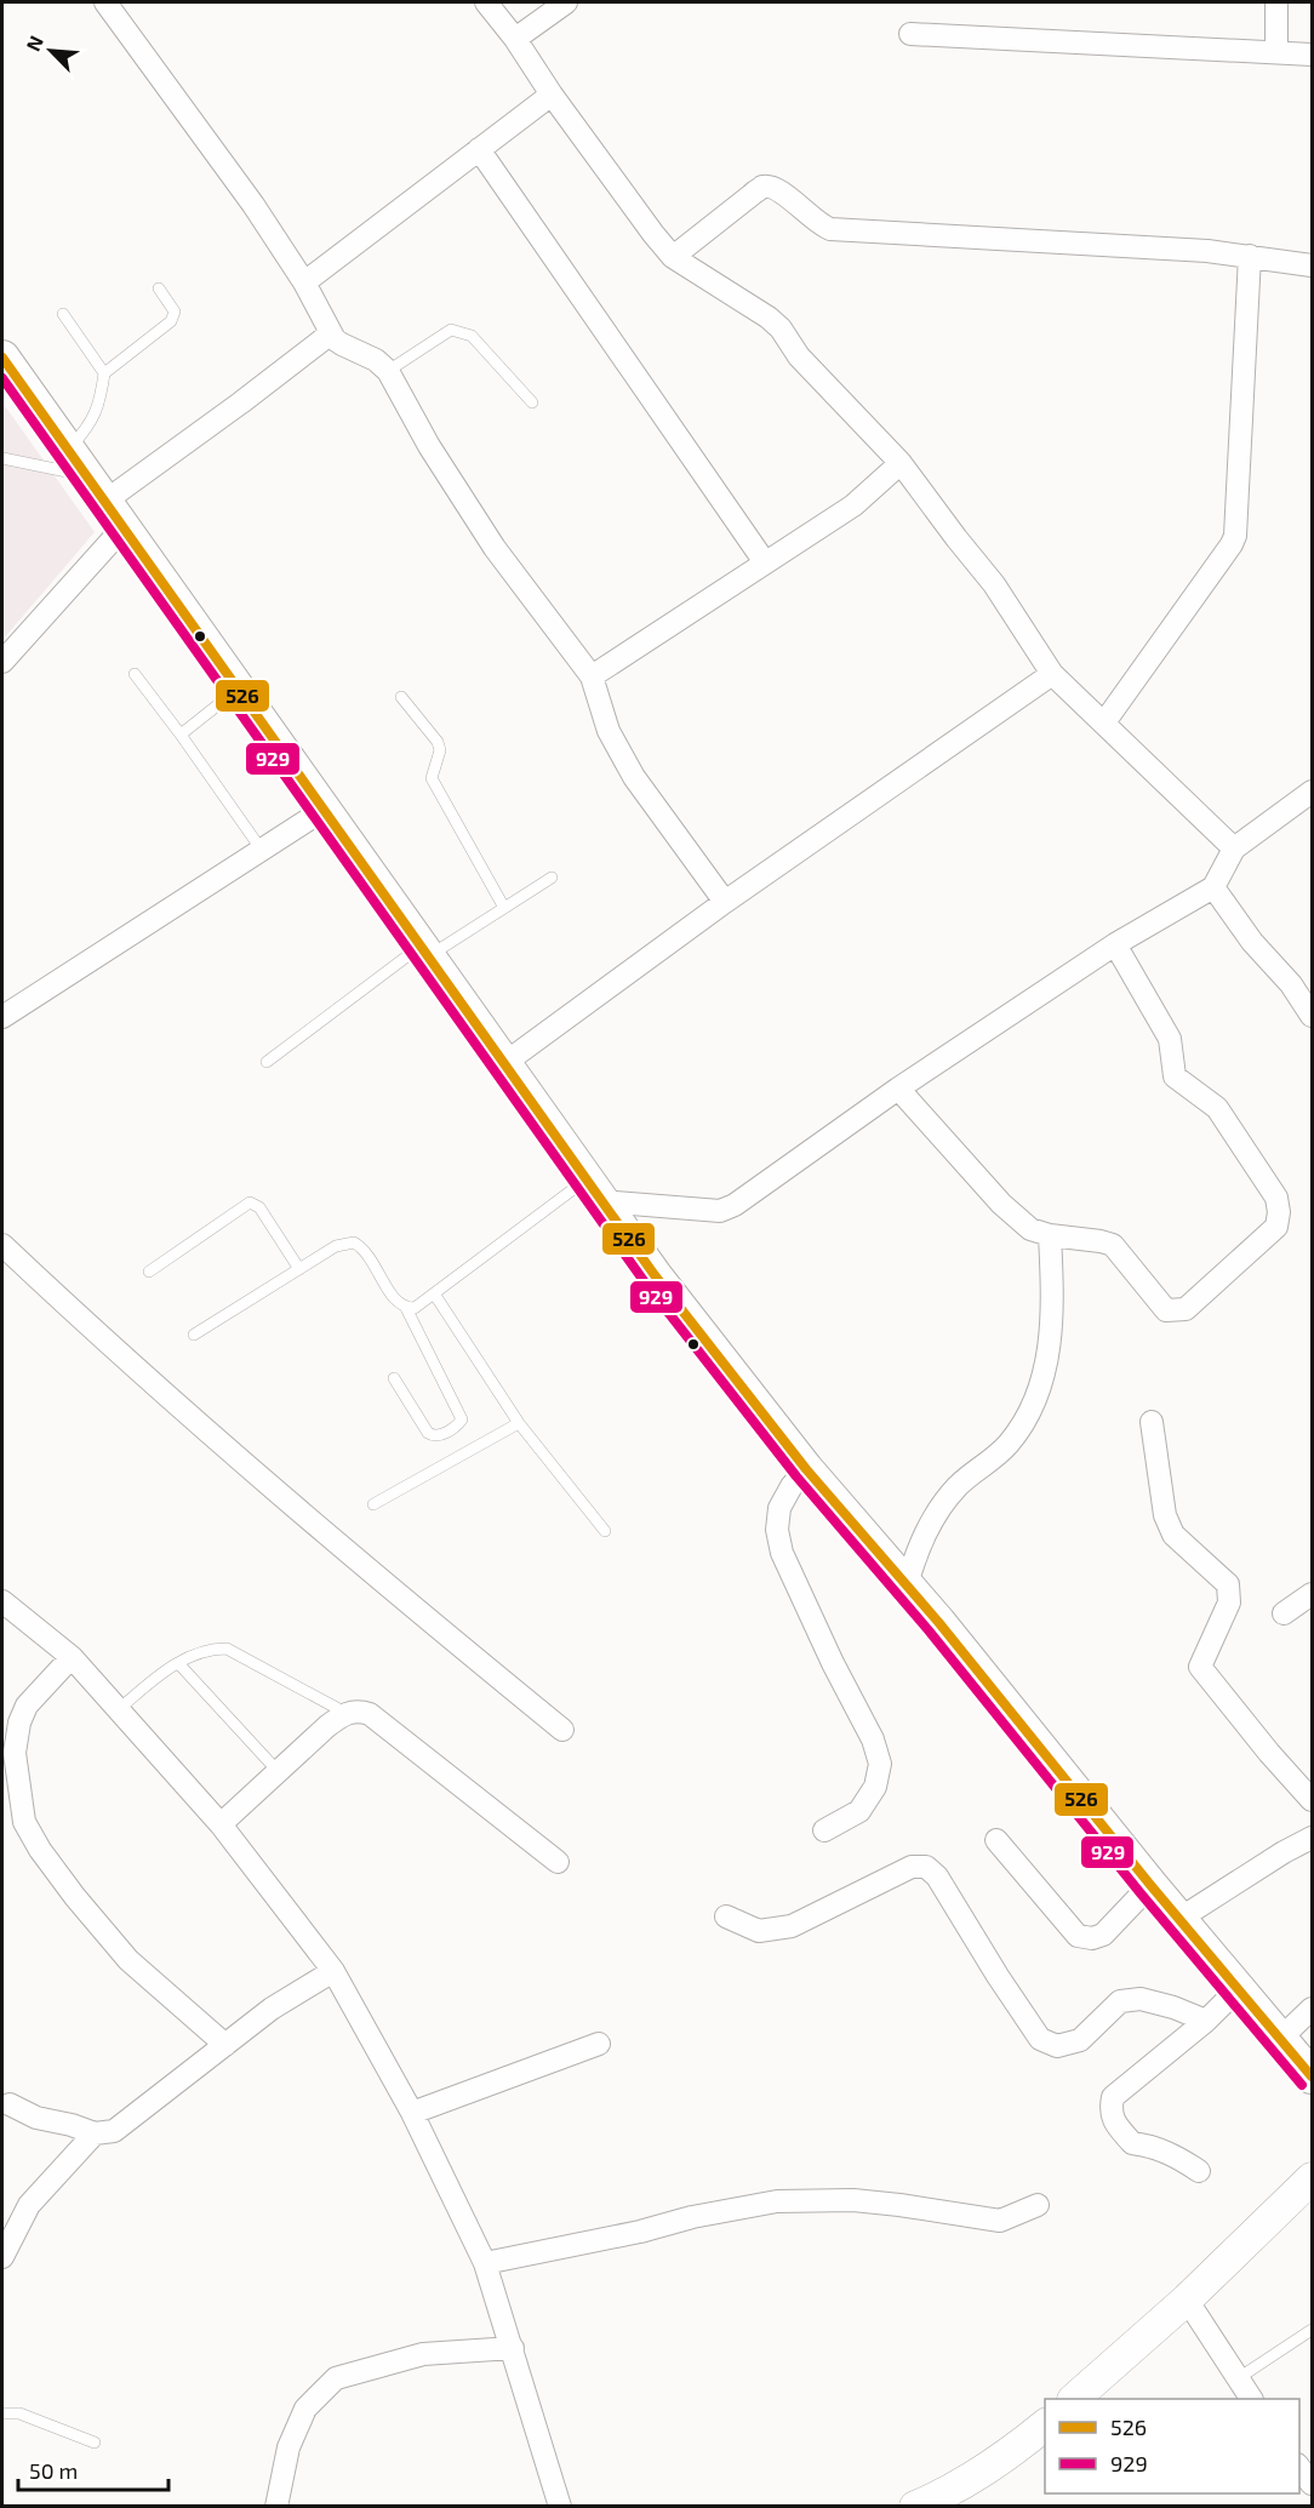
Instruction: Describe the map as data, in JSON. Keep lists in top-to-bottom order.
{
  "lines": ["transit line 526", "transit line 929"],
  "legend": ["526", "929"],
  "scale_bar": "50 m",
  "north": "top left"
}
